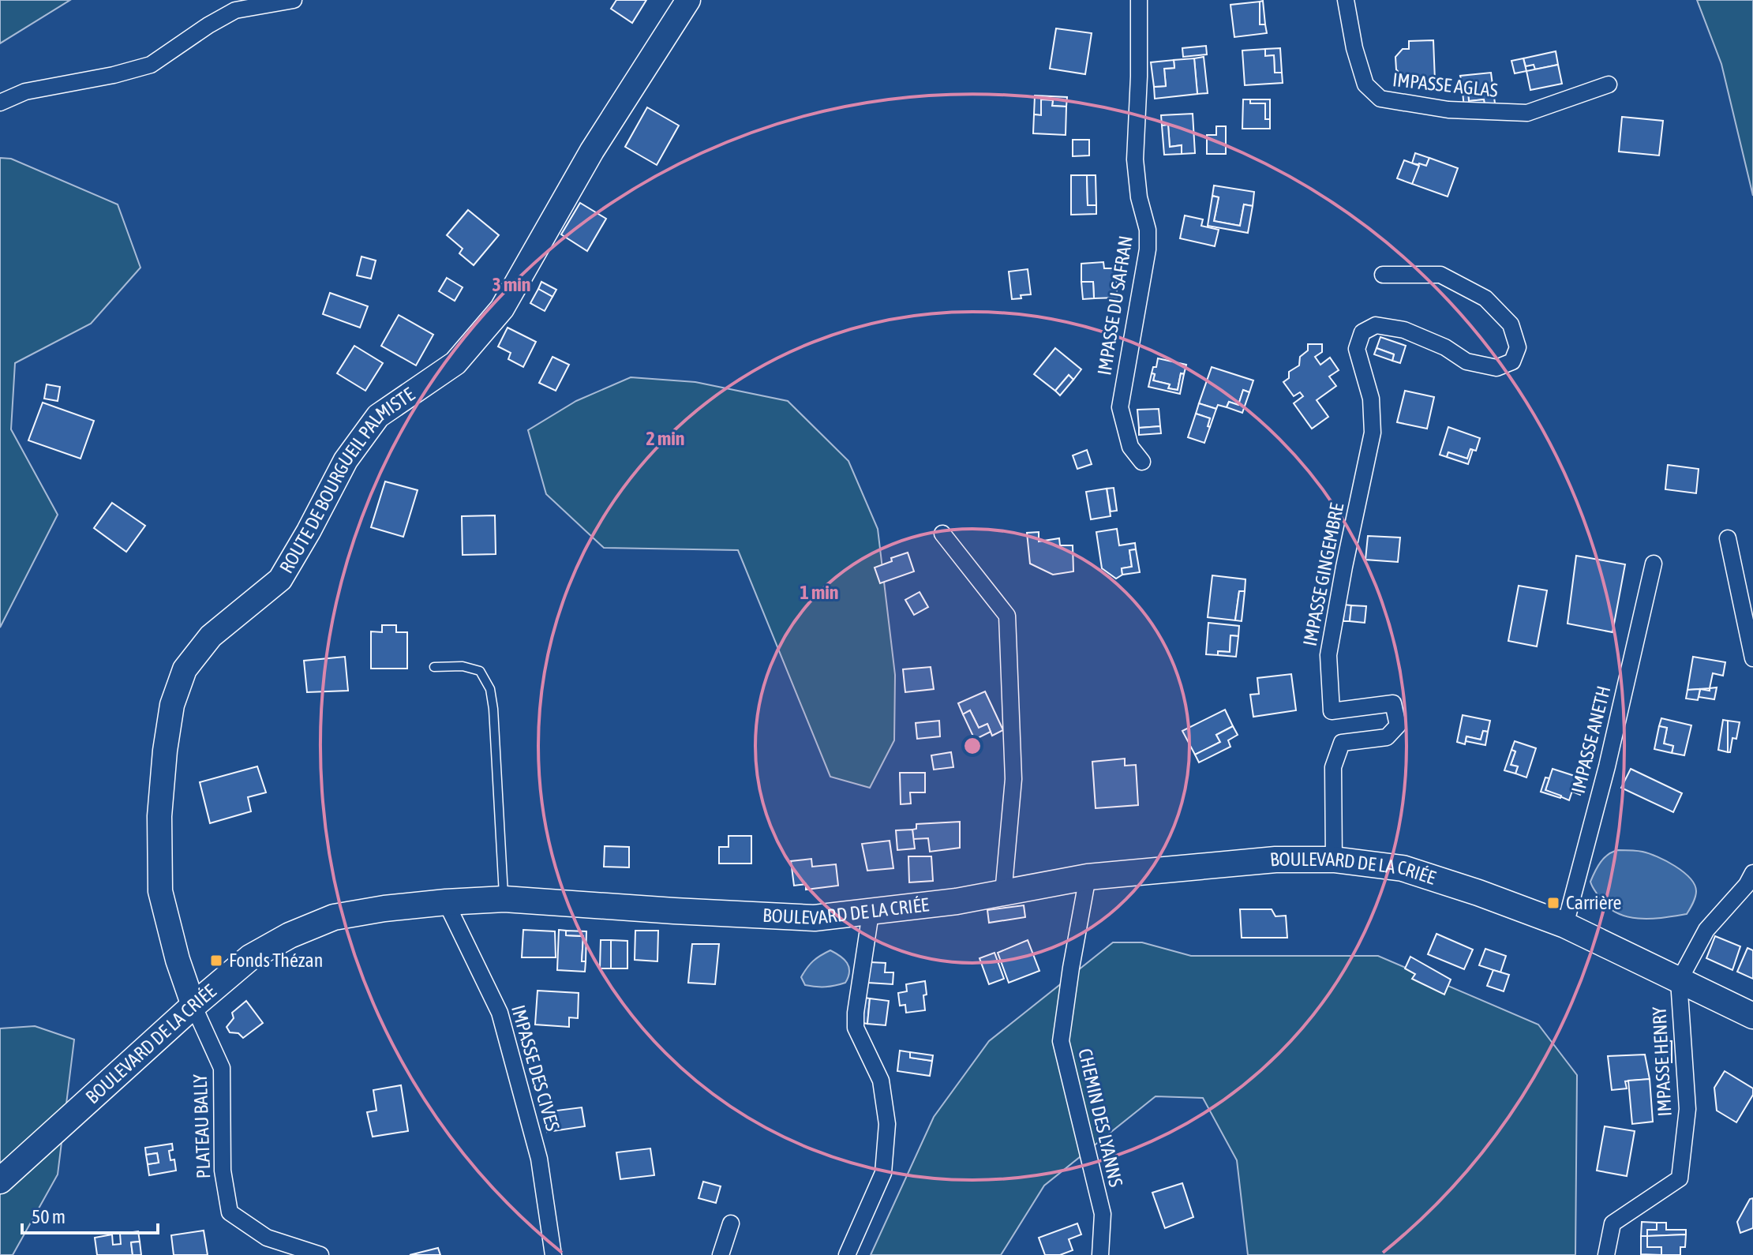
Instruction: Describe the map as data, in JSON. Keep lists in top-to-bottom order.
{
  "streets": {
    "main road": ["BOULEVARD DE LA CRIÉE"],
    "street": [
      "IMPASSE AGLAS",
      "IMPASSE DU SAFRAN",
      "ROUTE DE BOURGUEIL PALMISTE",
      "IMPASSE GINGEMBRE",
      "IMPASSE ANETH",
      "IMPASSE HENRY",
      "IMPASSE DES CIVES",
      "CHEMIN DES LYANNS",
      "PLATEAU BALLY"
    ]
  },
  "crossings": [
    ["ROUTE DE BOURGUEIL PALMISTE", "BOULEVARD DE LA CRIÉE"],
    ["ROUTE DE BOURGUEIL PALMISTE", "PLATEAU BALLY"],
    ["IMPASSE GINGEMBRE", "BOULEVARD DE LA CRIÉE"],
    ["IMPASSE ANETH", "BOULEVARD DE LA CRIÉE"],
    ["BOULEVARD DE LA CRIÉE", "IMPASSE HENRY"],
    ["BOULEVARD DE LA CRIÉE", "IMPASSE DES CIVES"],
    ["BOULEVARD DE LA CRIÉE", "CHEMIN DES LYANNS"],
    ["BOULEVARD DE LA CRIÉE", "PLATEAU BALLY"]
  ],
  "places": {
    "transit": ["Carrière", "Fonds Thézan"]
  },
  "scale_bar": "50 m",
  "rings": ["3 min", "2 min", "1 min"]
}
